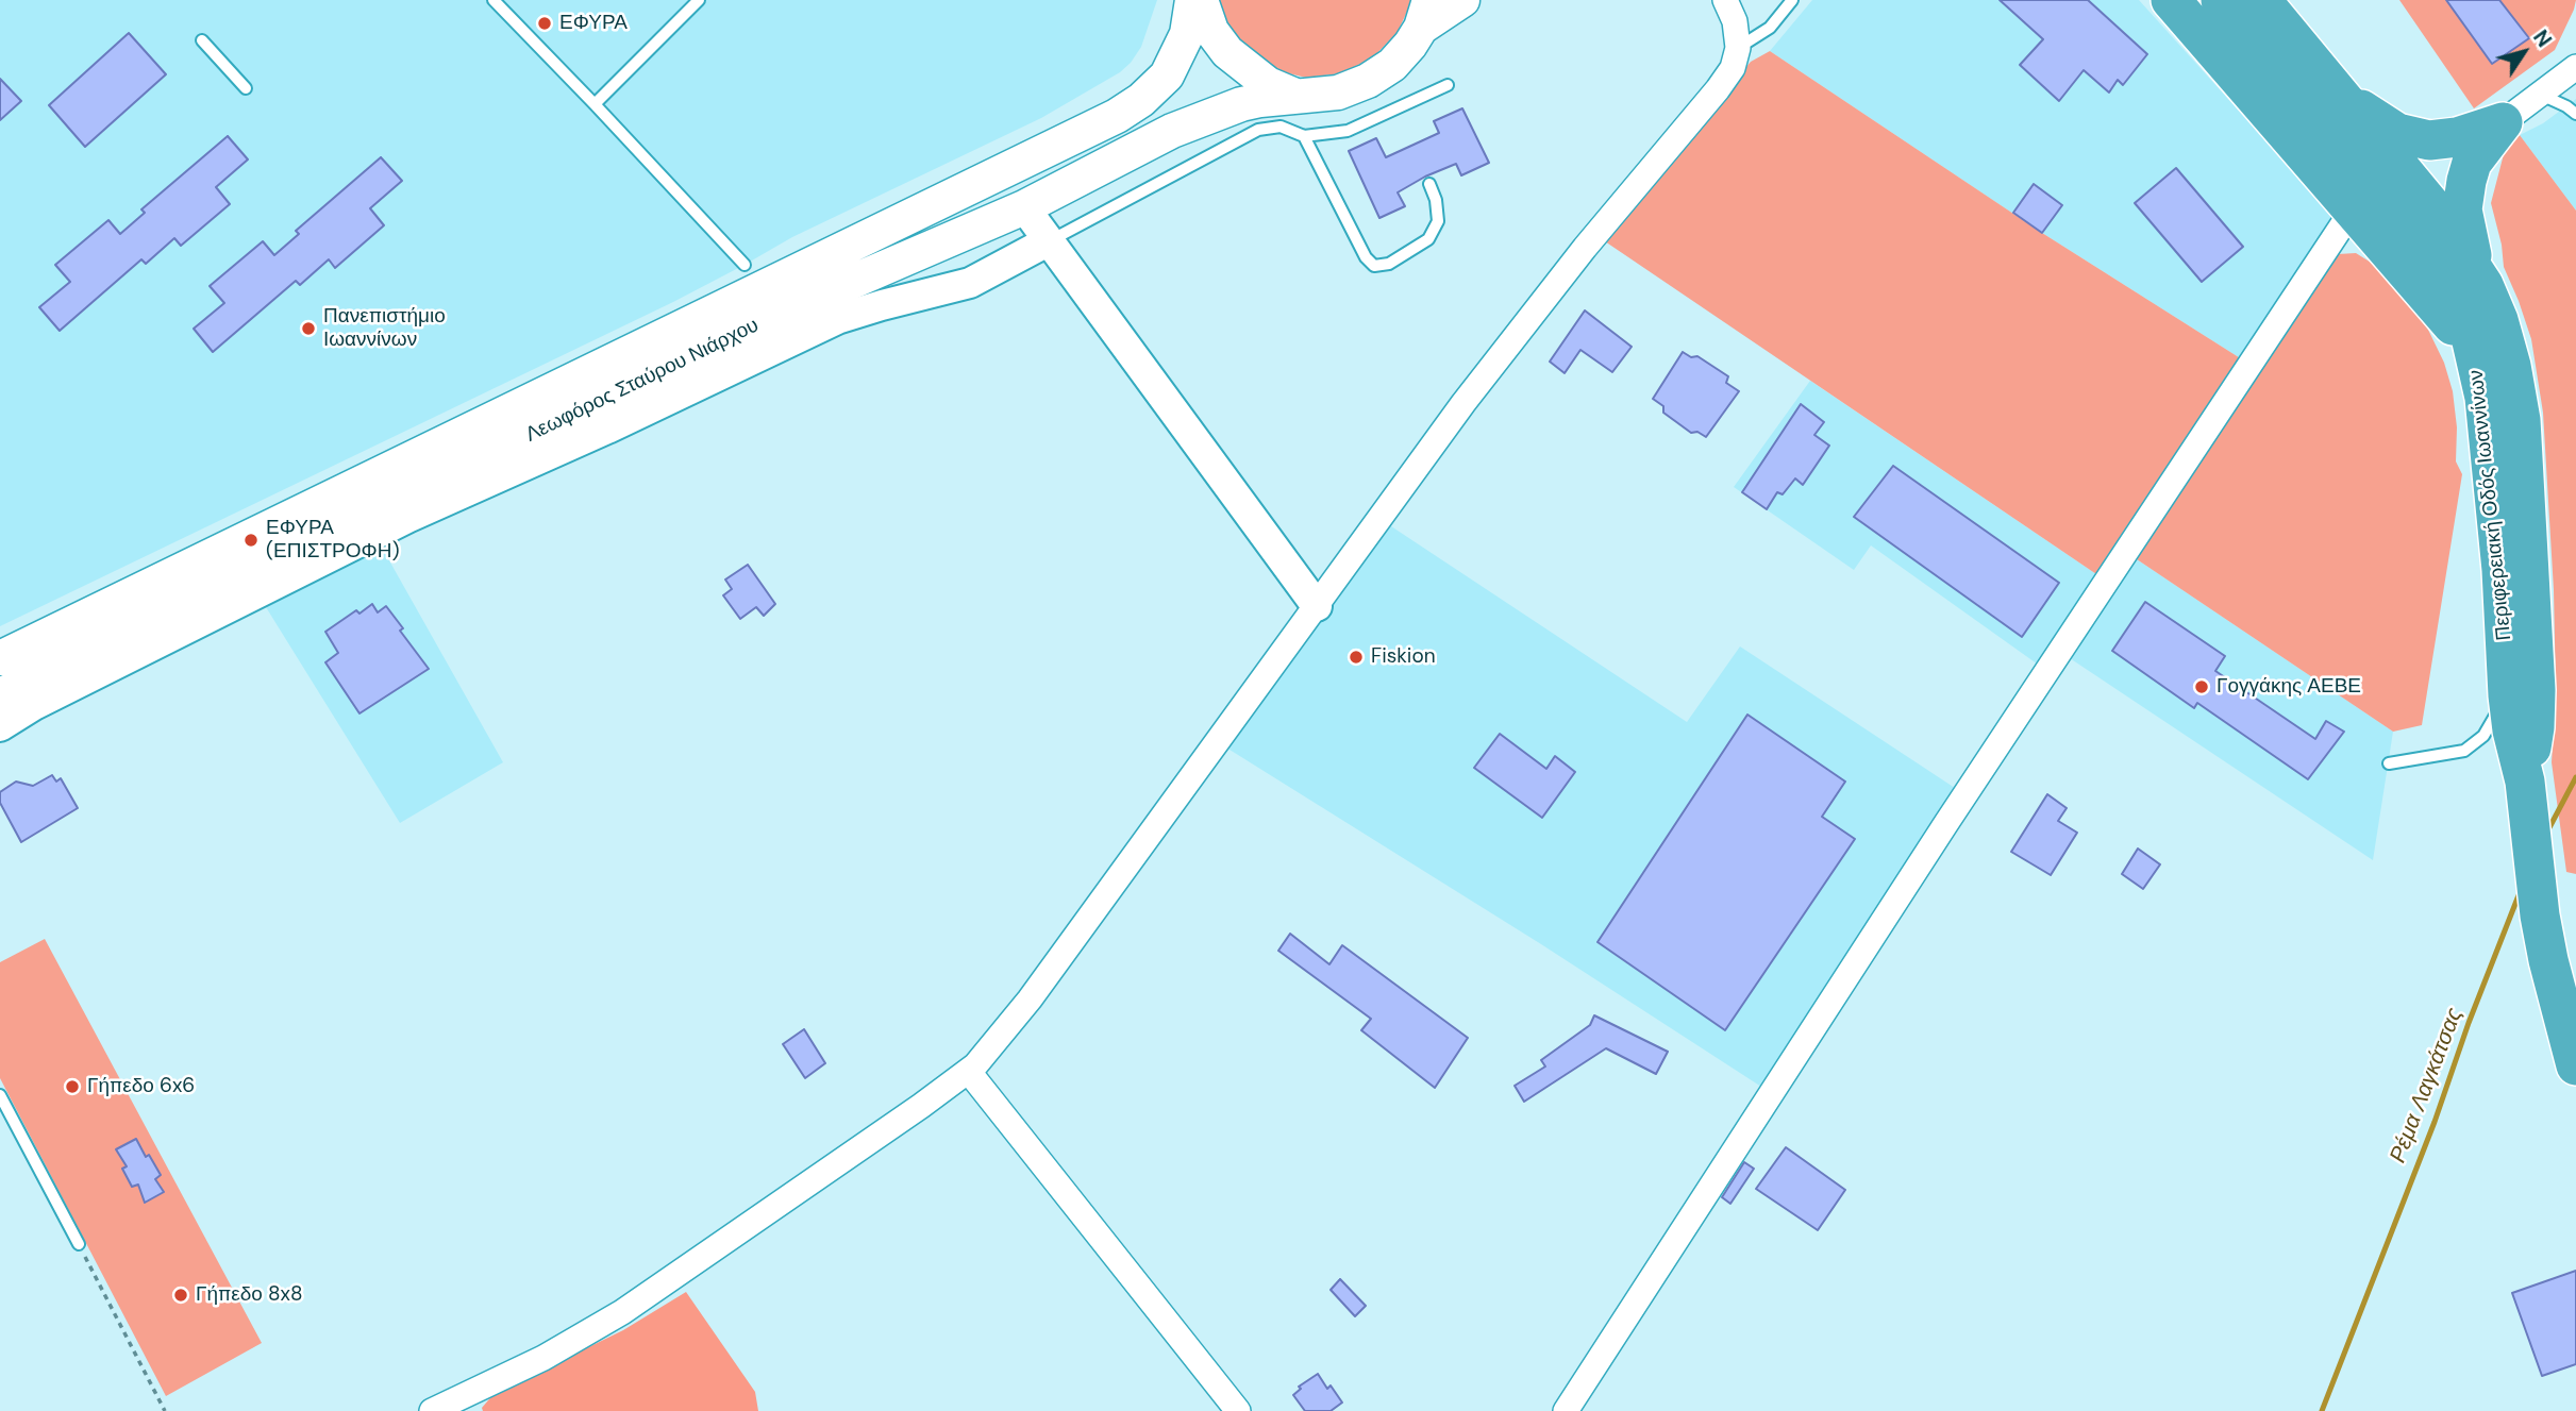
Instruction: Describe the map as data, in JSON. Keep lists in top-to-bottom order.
{
  "streets": {
    "highway": ["Περιφερειακή Οδός Ιωαννίνων"],
    "main road": ["Λεωφόρος Σταύρου Νιάρχου"]
  },
  "water": ["Ρέμα Λαγκάτσας"],
  "places": [
    "ΕΦΥΡΑ",
    "Πανεπιστήμιο Ιωαννίνων",
    "ΕΦΥΡΑ (ΕΠΙΣΤΡΟΦΗ)",
    "Fiskion",
    "Γογγάκης ΑΕΒΕ",
    "Γήπεδο 6x6",
    "Γήπεδο 8x8"
  ],
  "north": "top right"
}
